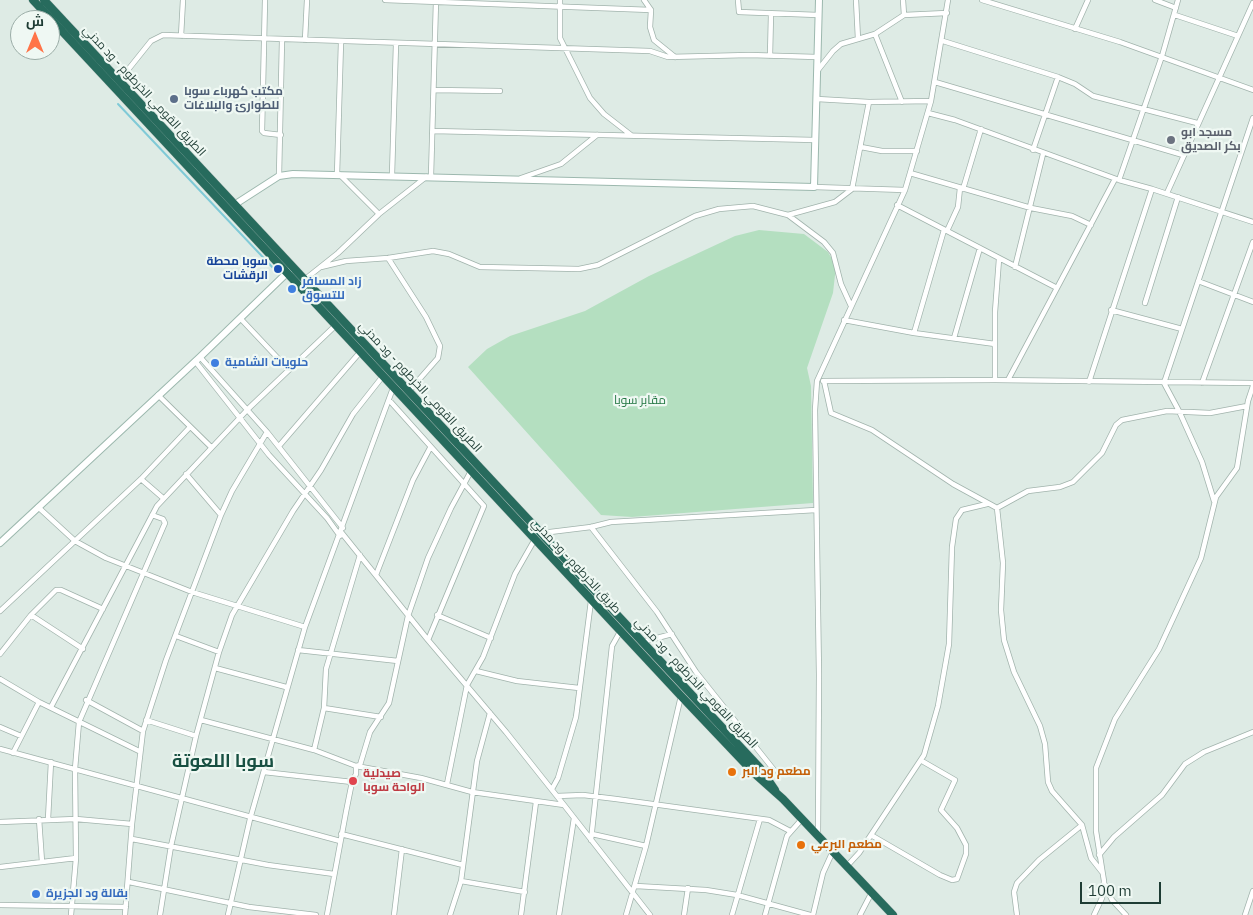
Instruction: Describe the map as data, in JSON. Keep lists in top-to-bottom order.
{
  "streets": {
    "highway": ["الطريق القومي الخرطوم - ود مدني", "طريق الخرطوم - ود مدني"]
  },
  "crossings": [
    ["الطريق القومي الخرطوم - ود مدني", "طريق الخرطوم - ود مدني"]
  ],
  "districts": ["سوبا اللعوتة"],
  "parks": ["مقابر سوبا"],
  "places": [
    "مكتب كهرباء سوبا للطوارئ والبلاغات",
    "مسجد ابو بكر الصديق",
    "سوبا محطة الرقشات",
    "زاد المسافر للتسوق",
    "حلويات الشامية",
    "مطعم ود البر",
    "صيدلية الواحة سوبا",
    "مطعم البرعي",
    "بقالة ود الجزيرة"
  ],
  "scale_bar": "100 m",
  "north": "top"
}
